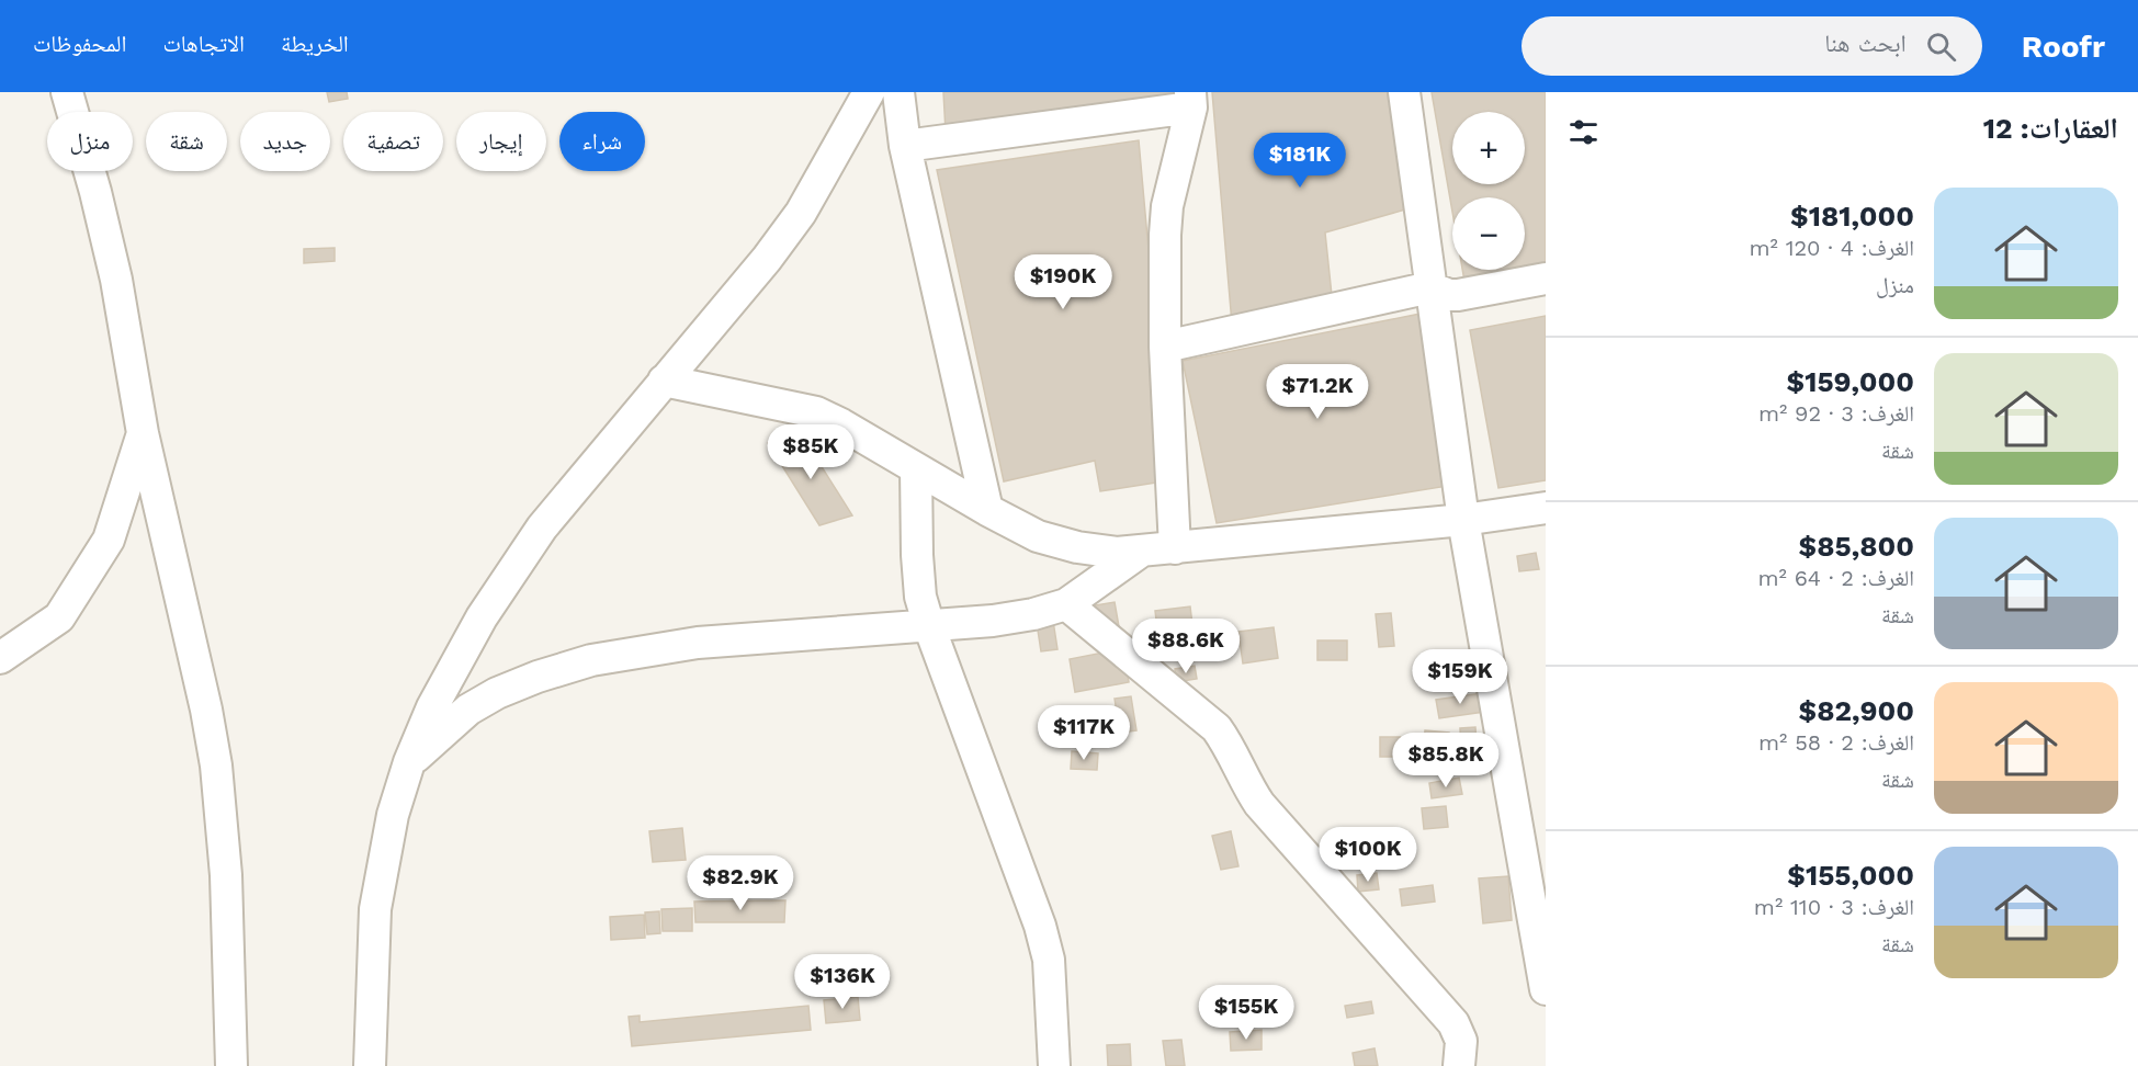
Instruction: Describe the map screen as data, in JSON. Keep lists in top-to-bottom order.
{
  "page": {
    "header": "Roofr",
    "search": "ابحث هنا",
    "nav": ["الخريطة", "الاتجاهات", "المحفوظات"],
    "heading": "العقارات: 12",
    "map_buttons": ["+", "−"],
    "chip": [
      "شراء",
      "إيجار",
      "تصفية",
      "جديد",
      "شقة",
      "منزل"
    ],
    "price": [
      "$181K",
      "$190K",
      "$71.2K",
      "$85K",
      "$88.6K",
      "$159K",
      "$117K",
      "$85.8K",
      "$100K",
      "$82.9K",
      "$136K",
      "$155K"
    ],
    "list": [
      {
        "name": "$181,000",
        "note": "الغرف: 4 · 120 m² · منزل"
      },
      {
        "name": "$159,000",
        "note": "الغرف: 3 · 92 m² · شقة"
      },
      {
        "name": "$85,800",
        "note": "الغرف: 2 · 64 m² · شقة"
      },
      {
        "name": "$82,900",
        "note": "الغرف: 2 · 58 m² · شقة"
      },
      {
        "name": "$155,000",
        "note": "الغرف: 3 · 110 m² · شقة"
      }
    ]
  }
}
